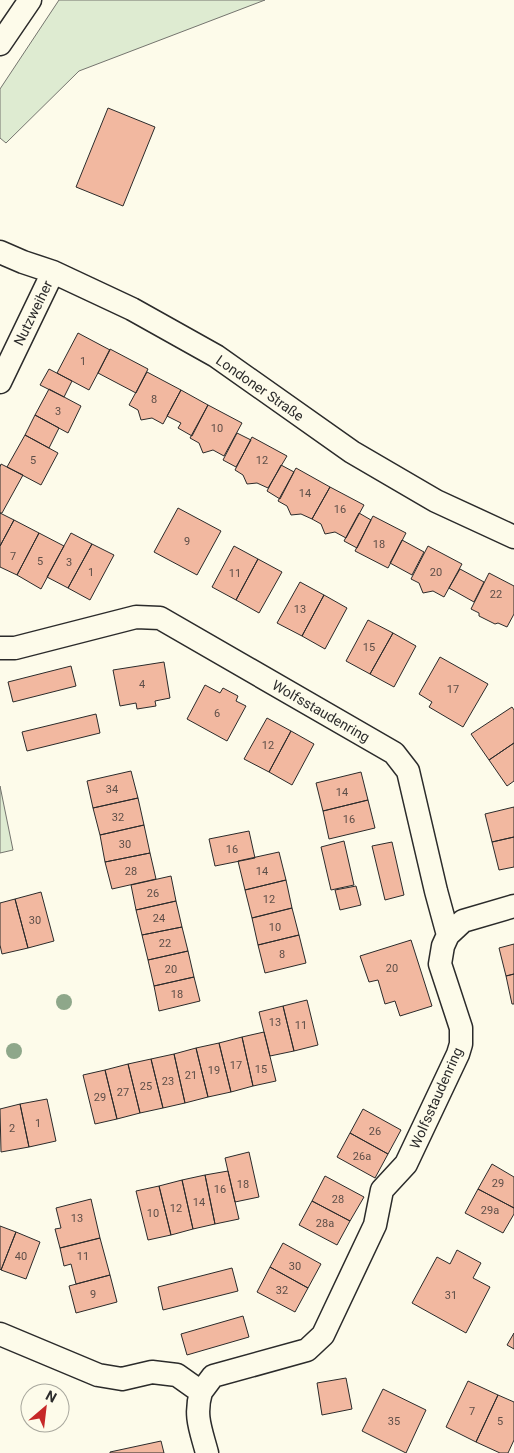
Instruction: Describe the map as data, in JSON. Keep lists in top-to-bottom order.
{
  "streets": {
    "street": ["Nutzweiher", "Londoner Straße", "Wolfsstaudenring"]
  },
  "crossings": [
    ["Nutzweiher", "Londoner Straße"]
  ],
  "house_numbers": [
    "1",
    "8",
    "3",
    "10",
    "5",
    "12",
    "14",
    "16",
    "9",
    "18",
    "7",
    "5",
    "3",
    "1",
    "20",
    "11",
    "22",
    "13",
    "15",
    "4",
    "17",
    "6",
    "12",
    "34",
    "14",
    "32",
    "16",
    "30",
    "16",
    "28",
    "14",
    "26",
    "12",
    "24",
    "30",
    "10",
    "22",
    "8",
    "20",
    "20",
    "18",
    "13",
    "11",
    "17",
    "15",
    "19",
    "21",
    "23",
    "25",
    "27",
    "29",
    "1",
    "2",
    "26",
    "26a",
    "29",
    "18",
    "16",
    "28",
    "14",
    "12",
    "29a",
    "10",
    "13",
    "28a",
    "40",
    "11",
    "30",
    "32",
    "9",
    "31",
    "7",
    "35",
    "5"
  ],
  "north": "top right"
}
